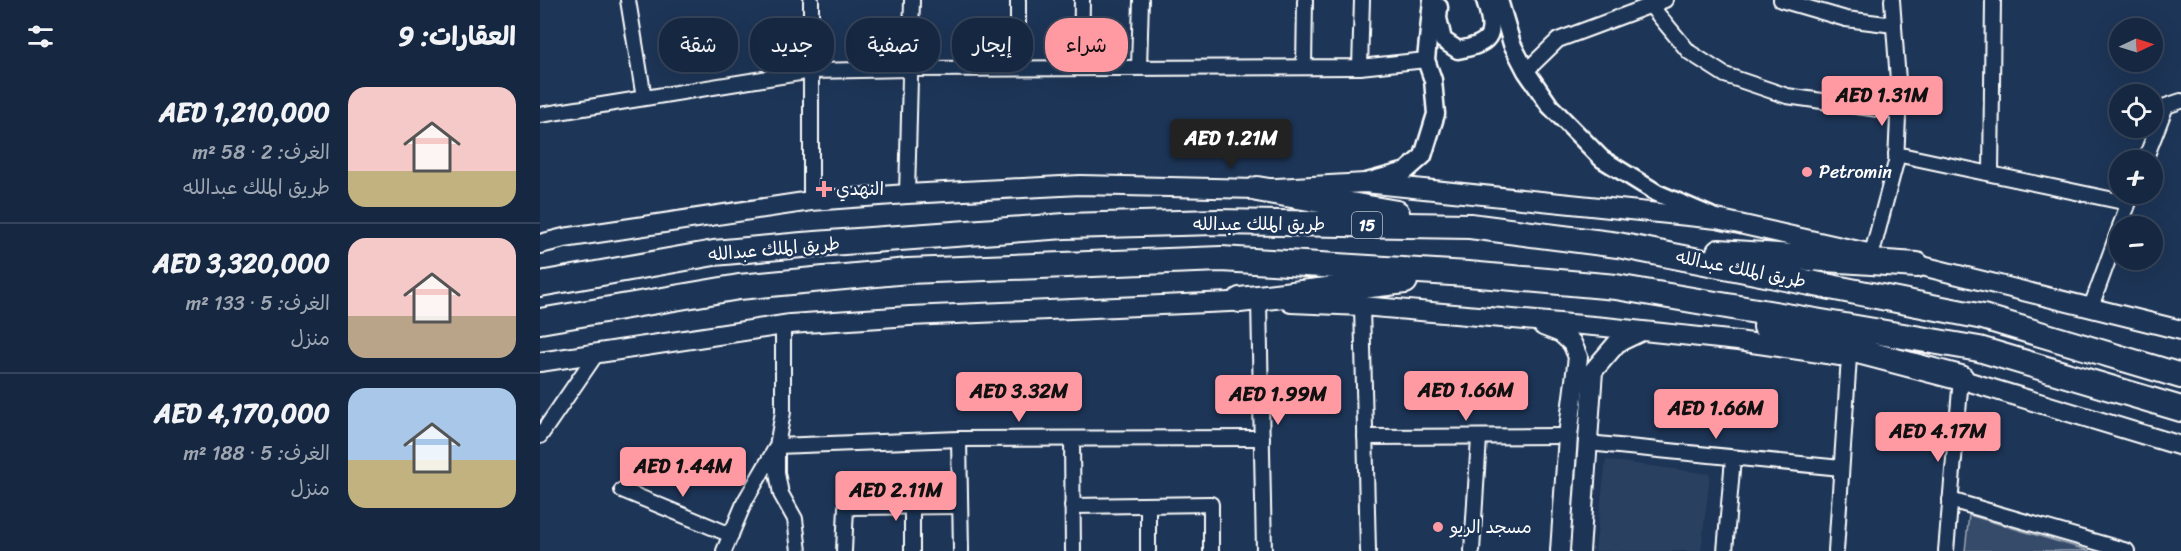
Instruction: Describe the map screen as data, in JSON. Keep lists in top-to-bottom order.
{
  "streets": {
    "highway": ["طريق الملك عبدالله", "15"]
  },
  "places": {
    "other": ["Petromin", "مسجد الريو"],
    "health": ["النهدي"]
  },
  "north": "right",
  "page": {
    "heading": "العقارات: 9",
    "map_buttons": ["+", "−"],
    "chip": [
      "شراء",
      "إيجار",
      "تصفية",
      "جديد",
      "شقة"
    ],
    "list": [
      {
        "name": "AED 1,210,000",
        "note": "الغرف: 2 · 58 m² · طريق الملك عبدالله"
      },
      {
        "name": "AED 3,320,000",
        "note": "الغرف: 5 · 133 m² · منزل"
      },
      {
        "name": "AED 4,170,000",
        "note": "الغرف: 5 · 188 m² · منزل"
      }
    ],
    "price": [
      "AED 1.31M",
      "AED 1.21M",
      "AED 1.66M",
      "AED 3.32M",
      "AED 1.99M",
      "AED 1.66M",
      "AED 4.17M",
      "AED 1.44M",
      "AED 2.11M"
    ]
  }
}
